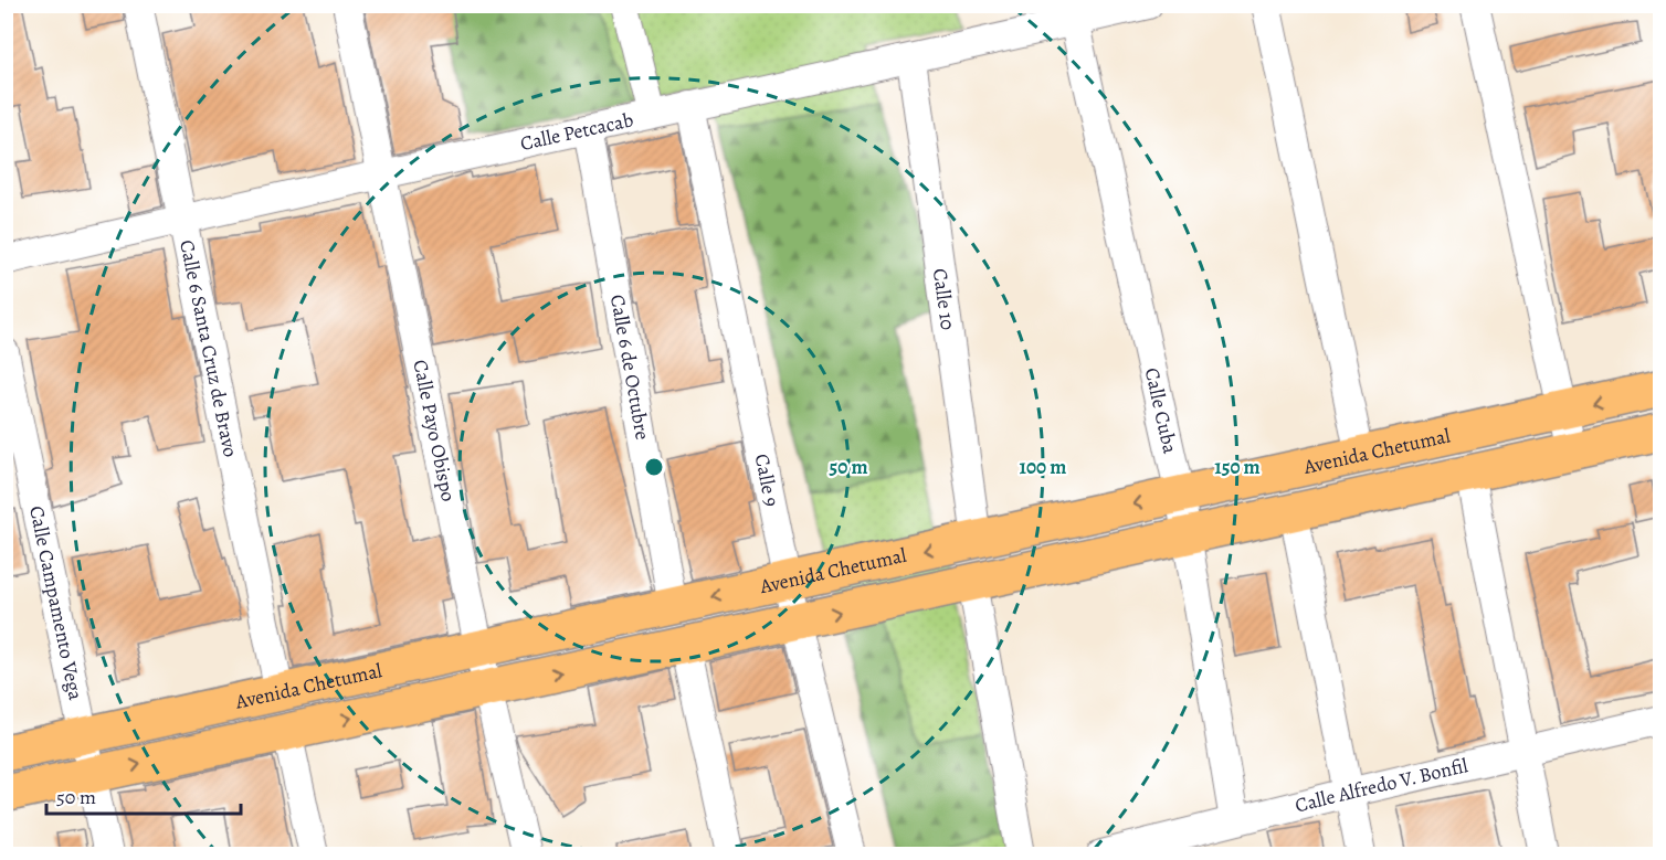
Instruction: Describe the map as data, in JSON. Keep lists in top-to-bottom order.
{
  "streets": {
    "main road": ["Avenida Chetumal"],
    "street": [
      "Calle Petcacab",
      "Calle 10",
      "Calle 6 Santa Cruz de Bravo",
      "Calle 6 de Octubre",
      "Calle Cuba",
      "Calle Payo Obispo",
      "Calle 9",
      "Calle Campamento Vega",
      "Calle Alfredo V. Bonfil"
    ]
  },
  "crossings": [
    ["Calle Petcacab", "Calle 10"],
    ["Calle Petcacab", "Calle 6 Santa Cruz de Bravo"],
    ["Calle Petcacab", "Calle 6 de Octubre"],
    ["Calle Petcacab", "Calle Cuba"],
    ["Calle Petcacab", "Calle Payo Obispo"],
    ["Calle Petcacab", "Calle 9"],
    ["Calle 10", "Avenida Chetumal"],
    ["Calle 6 Santa Cruz de Bravo", "Avenida Chetumal"],
    ["Calle 6 de Octubre", "Avenida Chetumal"],
    ["Calle Cuba", "Avenida Chetumal"],
    ["Calle Cuba", "Calle Alfredo V. Bonfil"],
    ["Calle Payo Obispo", "Avenida Chetumal"],
    ["Avenida Chetumal", "Calle 9"],
    ["Avenida Chetumal", "Calle Campamento Vega"]
  ],
  "scale_bar": "50 m",
  "rings": ["50 m", "100 m", "150 m"]
}
